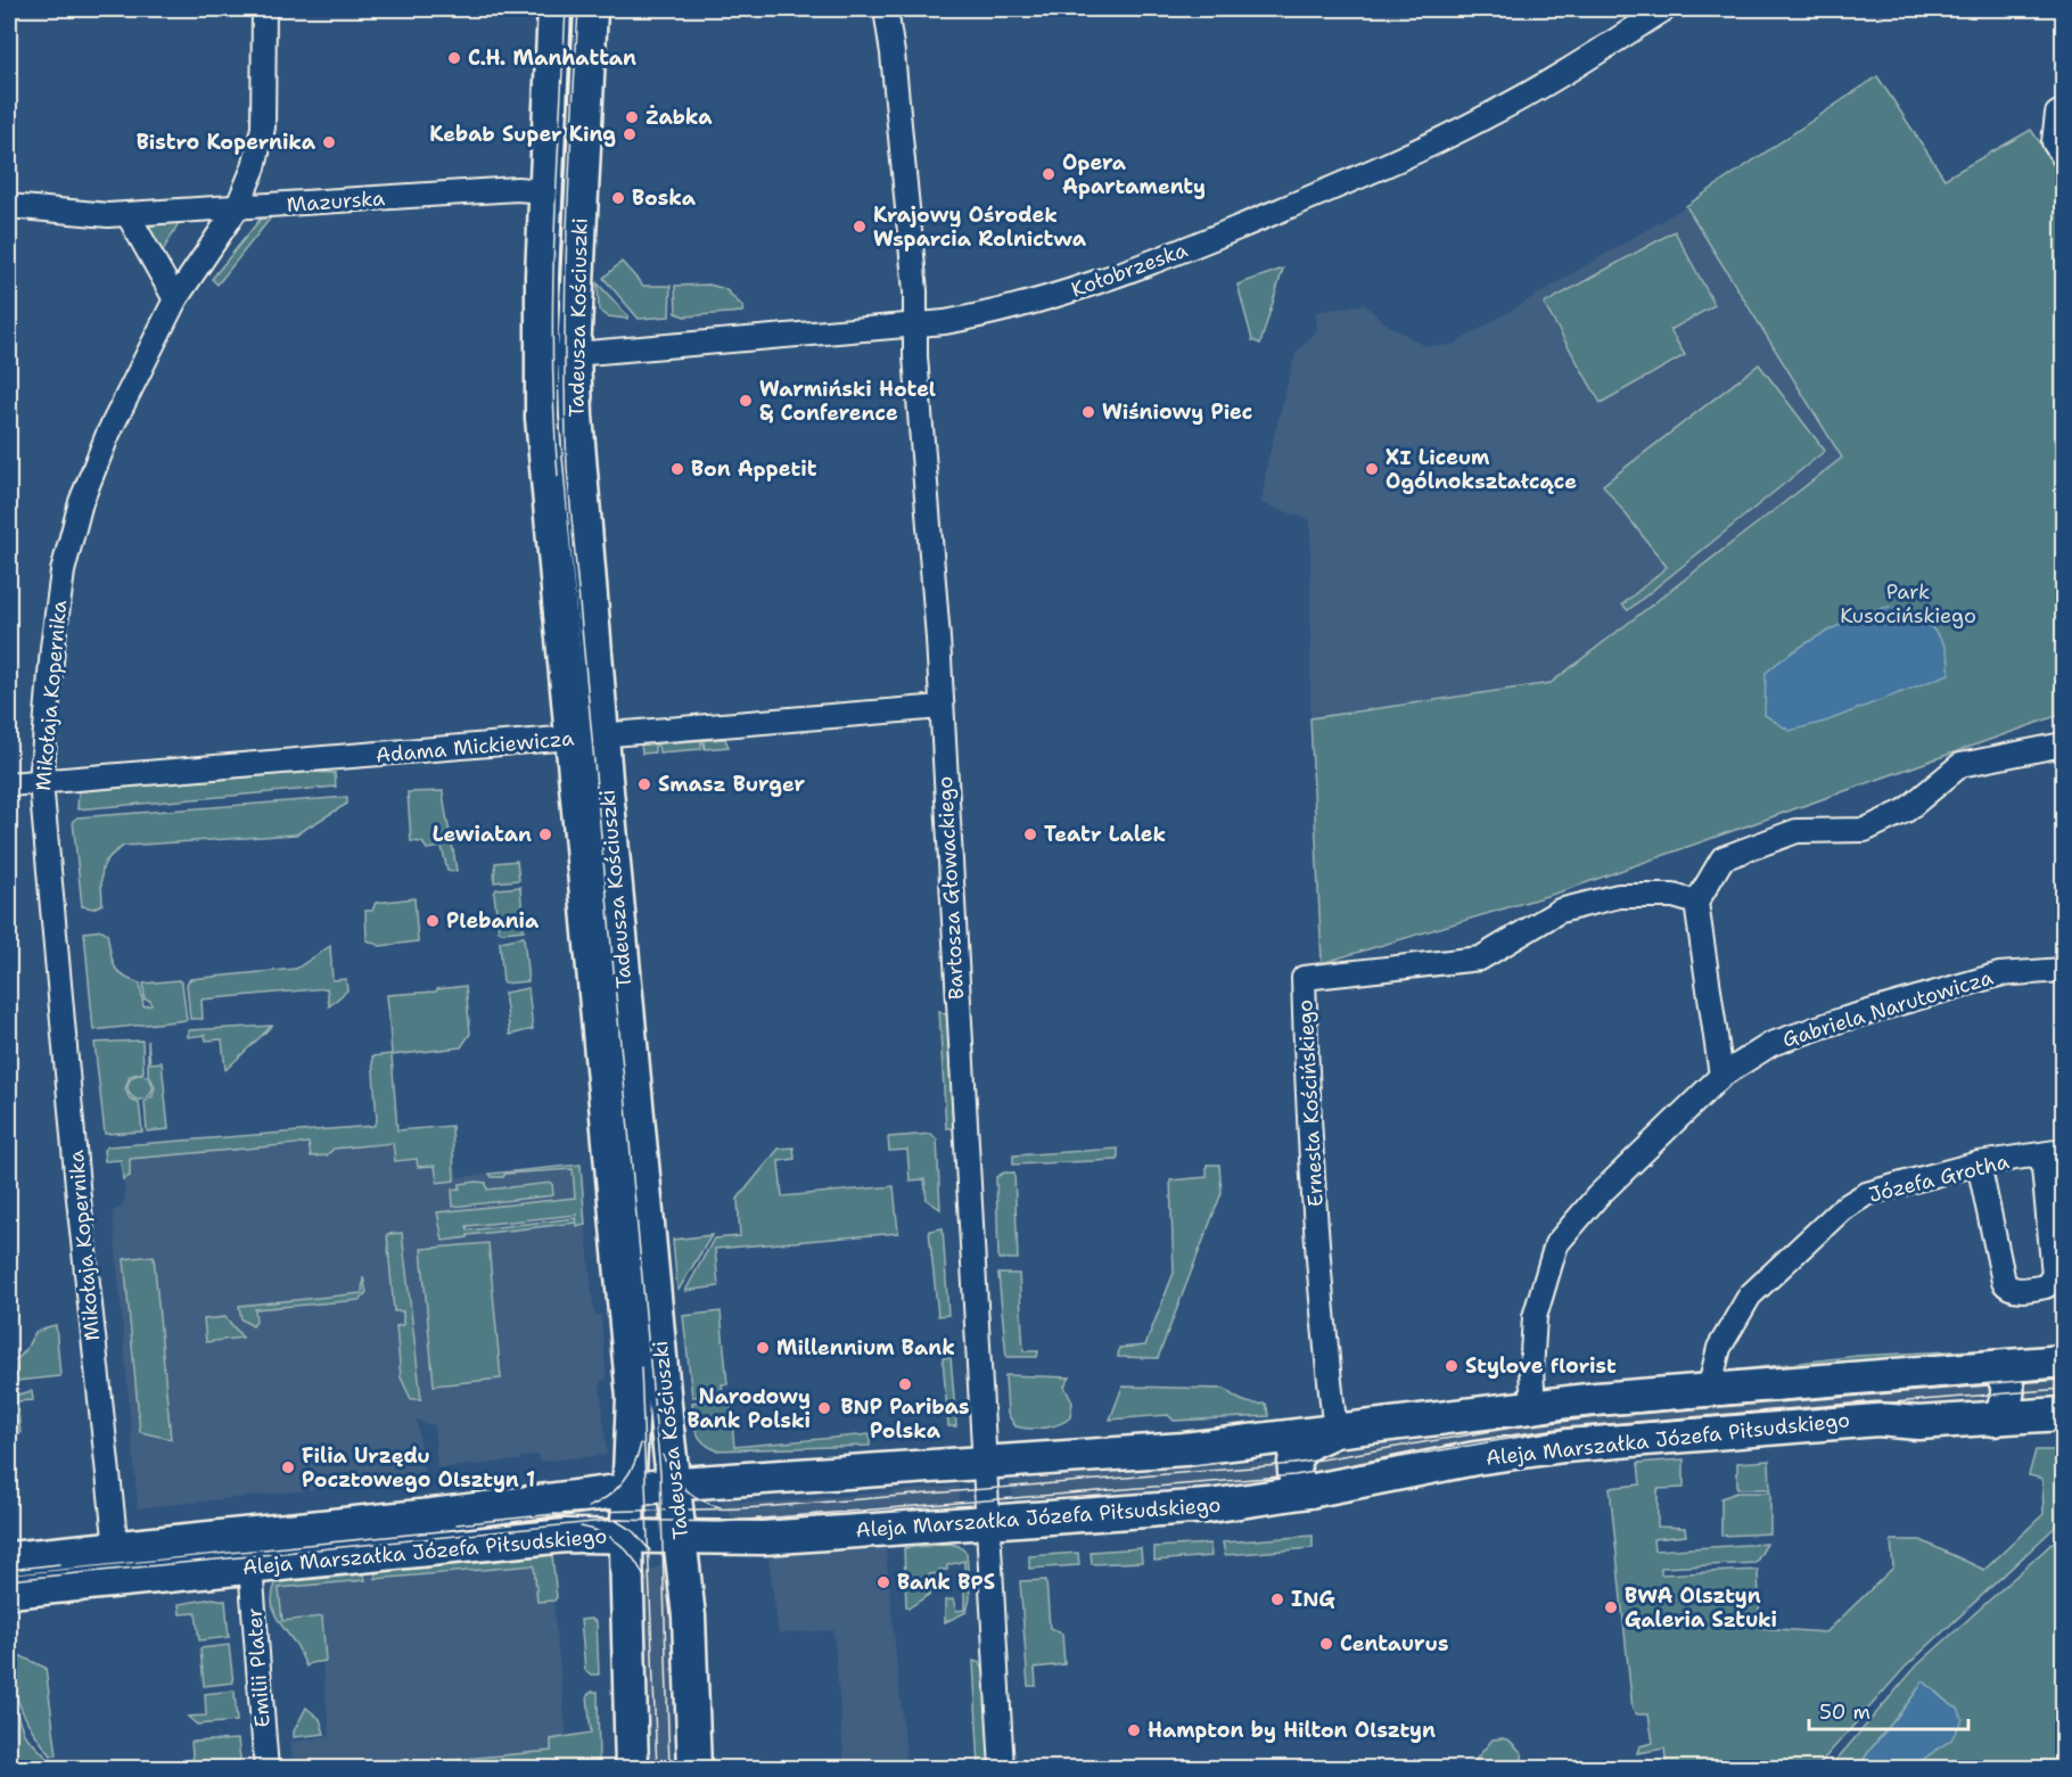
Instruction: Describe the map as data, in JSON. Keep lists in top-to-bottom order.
{
  "streets": {
    "street": [
      "Mazurska",
      "Kołobrzeska",
      "Tadeusza Kościuszki",
      "Mikołaja Kopernika",
      "Adama Mickiewicza",
      "Bartosza Głowackiego",
      "Gabriela Narutowicza",
      "Ernesta Kościńskiego",
      "Józefa Grotha",
      "Aleja Marszałka Józefa Piłsudskiego",
      "Emilii Plater"
    ]
  },
  "crossings": [
    ["Mazurska", "Tadeusza Kościuszki"],
    ["Mazurska", "Mikołaja Kopernika"],
    ["Kołobrzeska", "Tadeusza Kościuszki"],
    ["Kołobrzeska", "Bartosza Głowackiego"],
    ["Tadeusza Kościuszki", "Adama Mickiewicza"],
    ["Tadeusza Kościuszki", "Aleja Marszałka Józefa Piłsudskiego"],
    ["Mikołaja Kopernika", "Adama Mickiewicza"],
    ["Mikołaja Kopernika", "Aleja Marszałka Józefa Piłsudskiego"],
    ["Adama Mickiewicza", "Bartosza Głowackiego"],
    ["Bartosza Głowackiego", "Aleja Marszałka Józefa Piłsudskiego"],
    ["Gabriela Narutowicza", "Aleja Marszałka Józefa Piłsudskiego"],
    ["Ernesta Kościńskiego", "Aleja Marszałka Józefa Piłsudskiego"],
    ["Józefa Grotha", "Aleja Marszałka Józefa Piłsudskiego"],
    ["Aleja Marszałka Józefa Piłsudskiego", "Emilii Plater"]
  ],
  "parks": ["Park Kusocińskiego"],
  "places": [
    "C.H. Manhattan",
    "Żabka",
    "Kebab Super King",
    "Bistro Kopernika",
    "Opera Apartamenty",
    "Boska",
    "Krajowy Ośrodek Wsparcia Rolnictwa",
    "Warmiński Hotel & Conference",
    "Wiśniowy Piec",
    "Bon Appetit",
    "XI Liceum Ogólnokształcące",
    "Smasz Burger",
    "Lewiatan",
    "Teatr Lalek",
    "Plebania",
    "Millennium Bank",
    "Stylove florist",
    "BNP Paribas Polska",
    "Narodowy Bank Polski",
    "Filia Urzędu Pocztowego Olsztyn 1",
    "Bank BPS",
    "ING",
    "BWA Olsztyn Galeria Sztuki",
    "Centaurus",
    "Hampton by Hilton Olsztyn"
  ],
  "scale_bar": "50 m"
}
